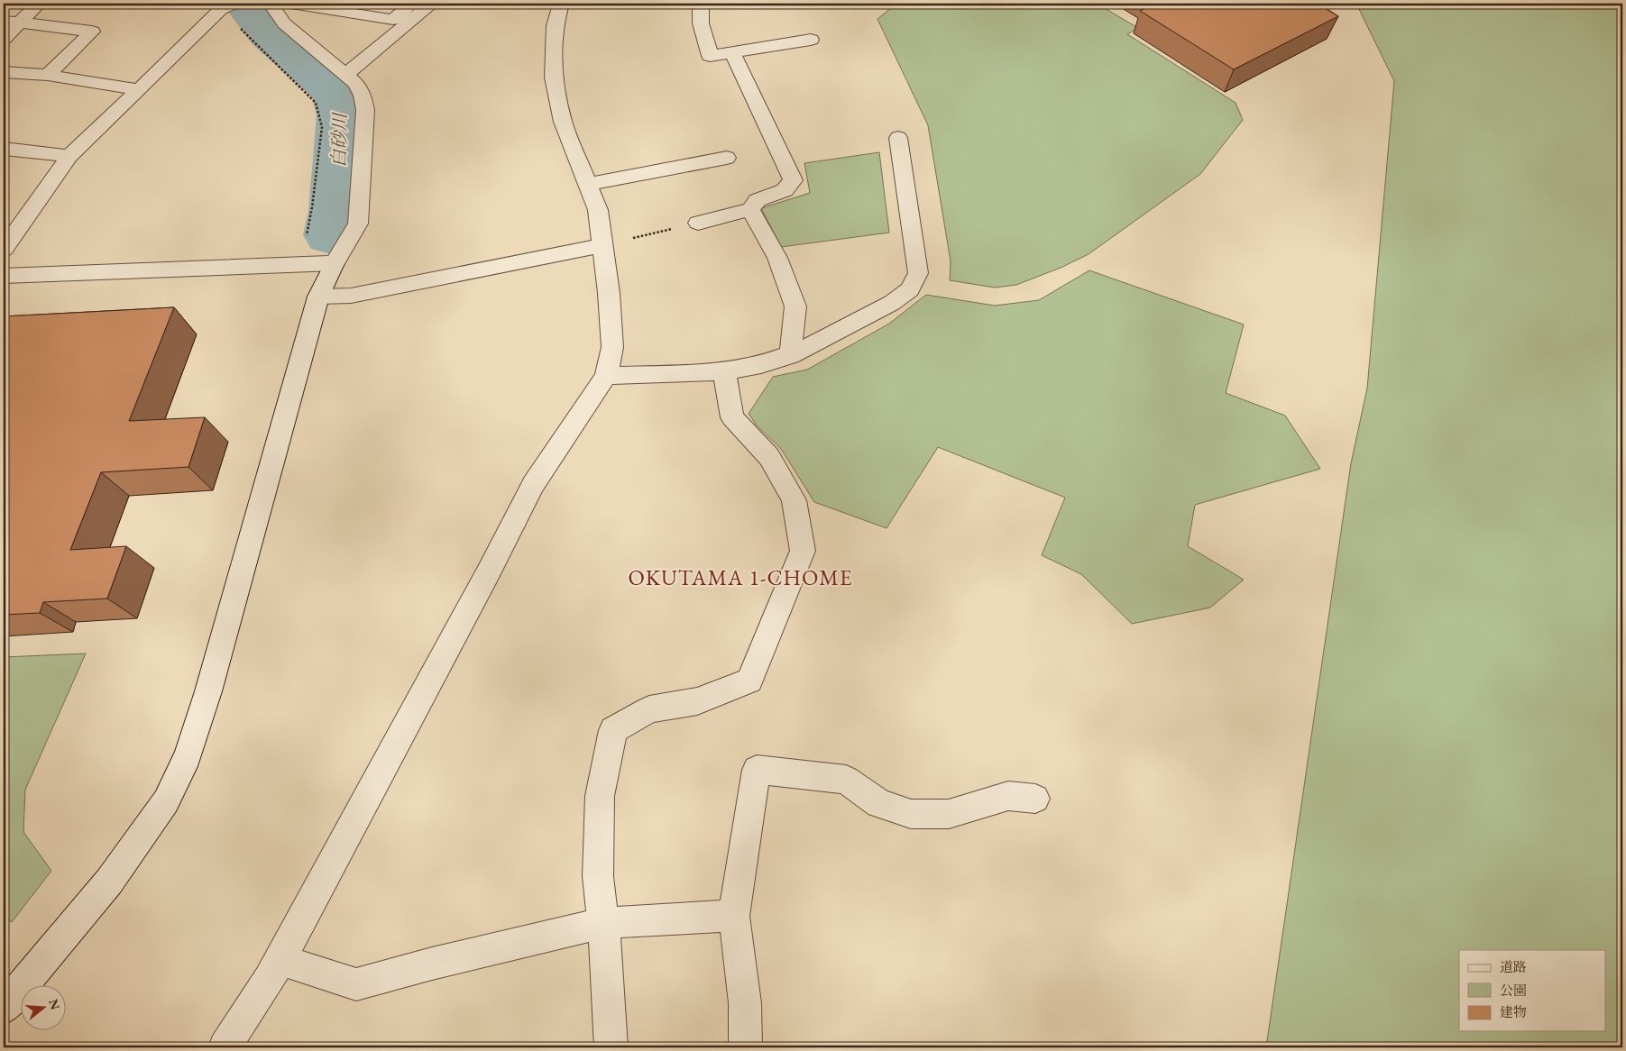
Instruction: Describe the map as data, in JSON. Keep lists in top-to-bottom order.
{
  "districts": ["OKUTAMA 1-CHOME"],
  "water": ["白砂川"],
  "legend": ["道路", "公園", "建物"],
  "north": "right"
}
